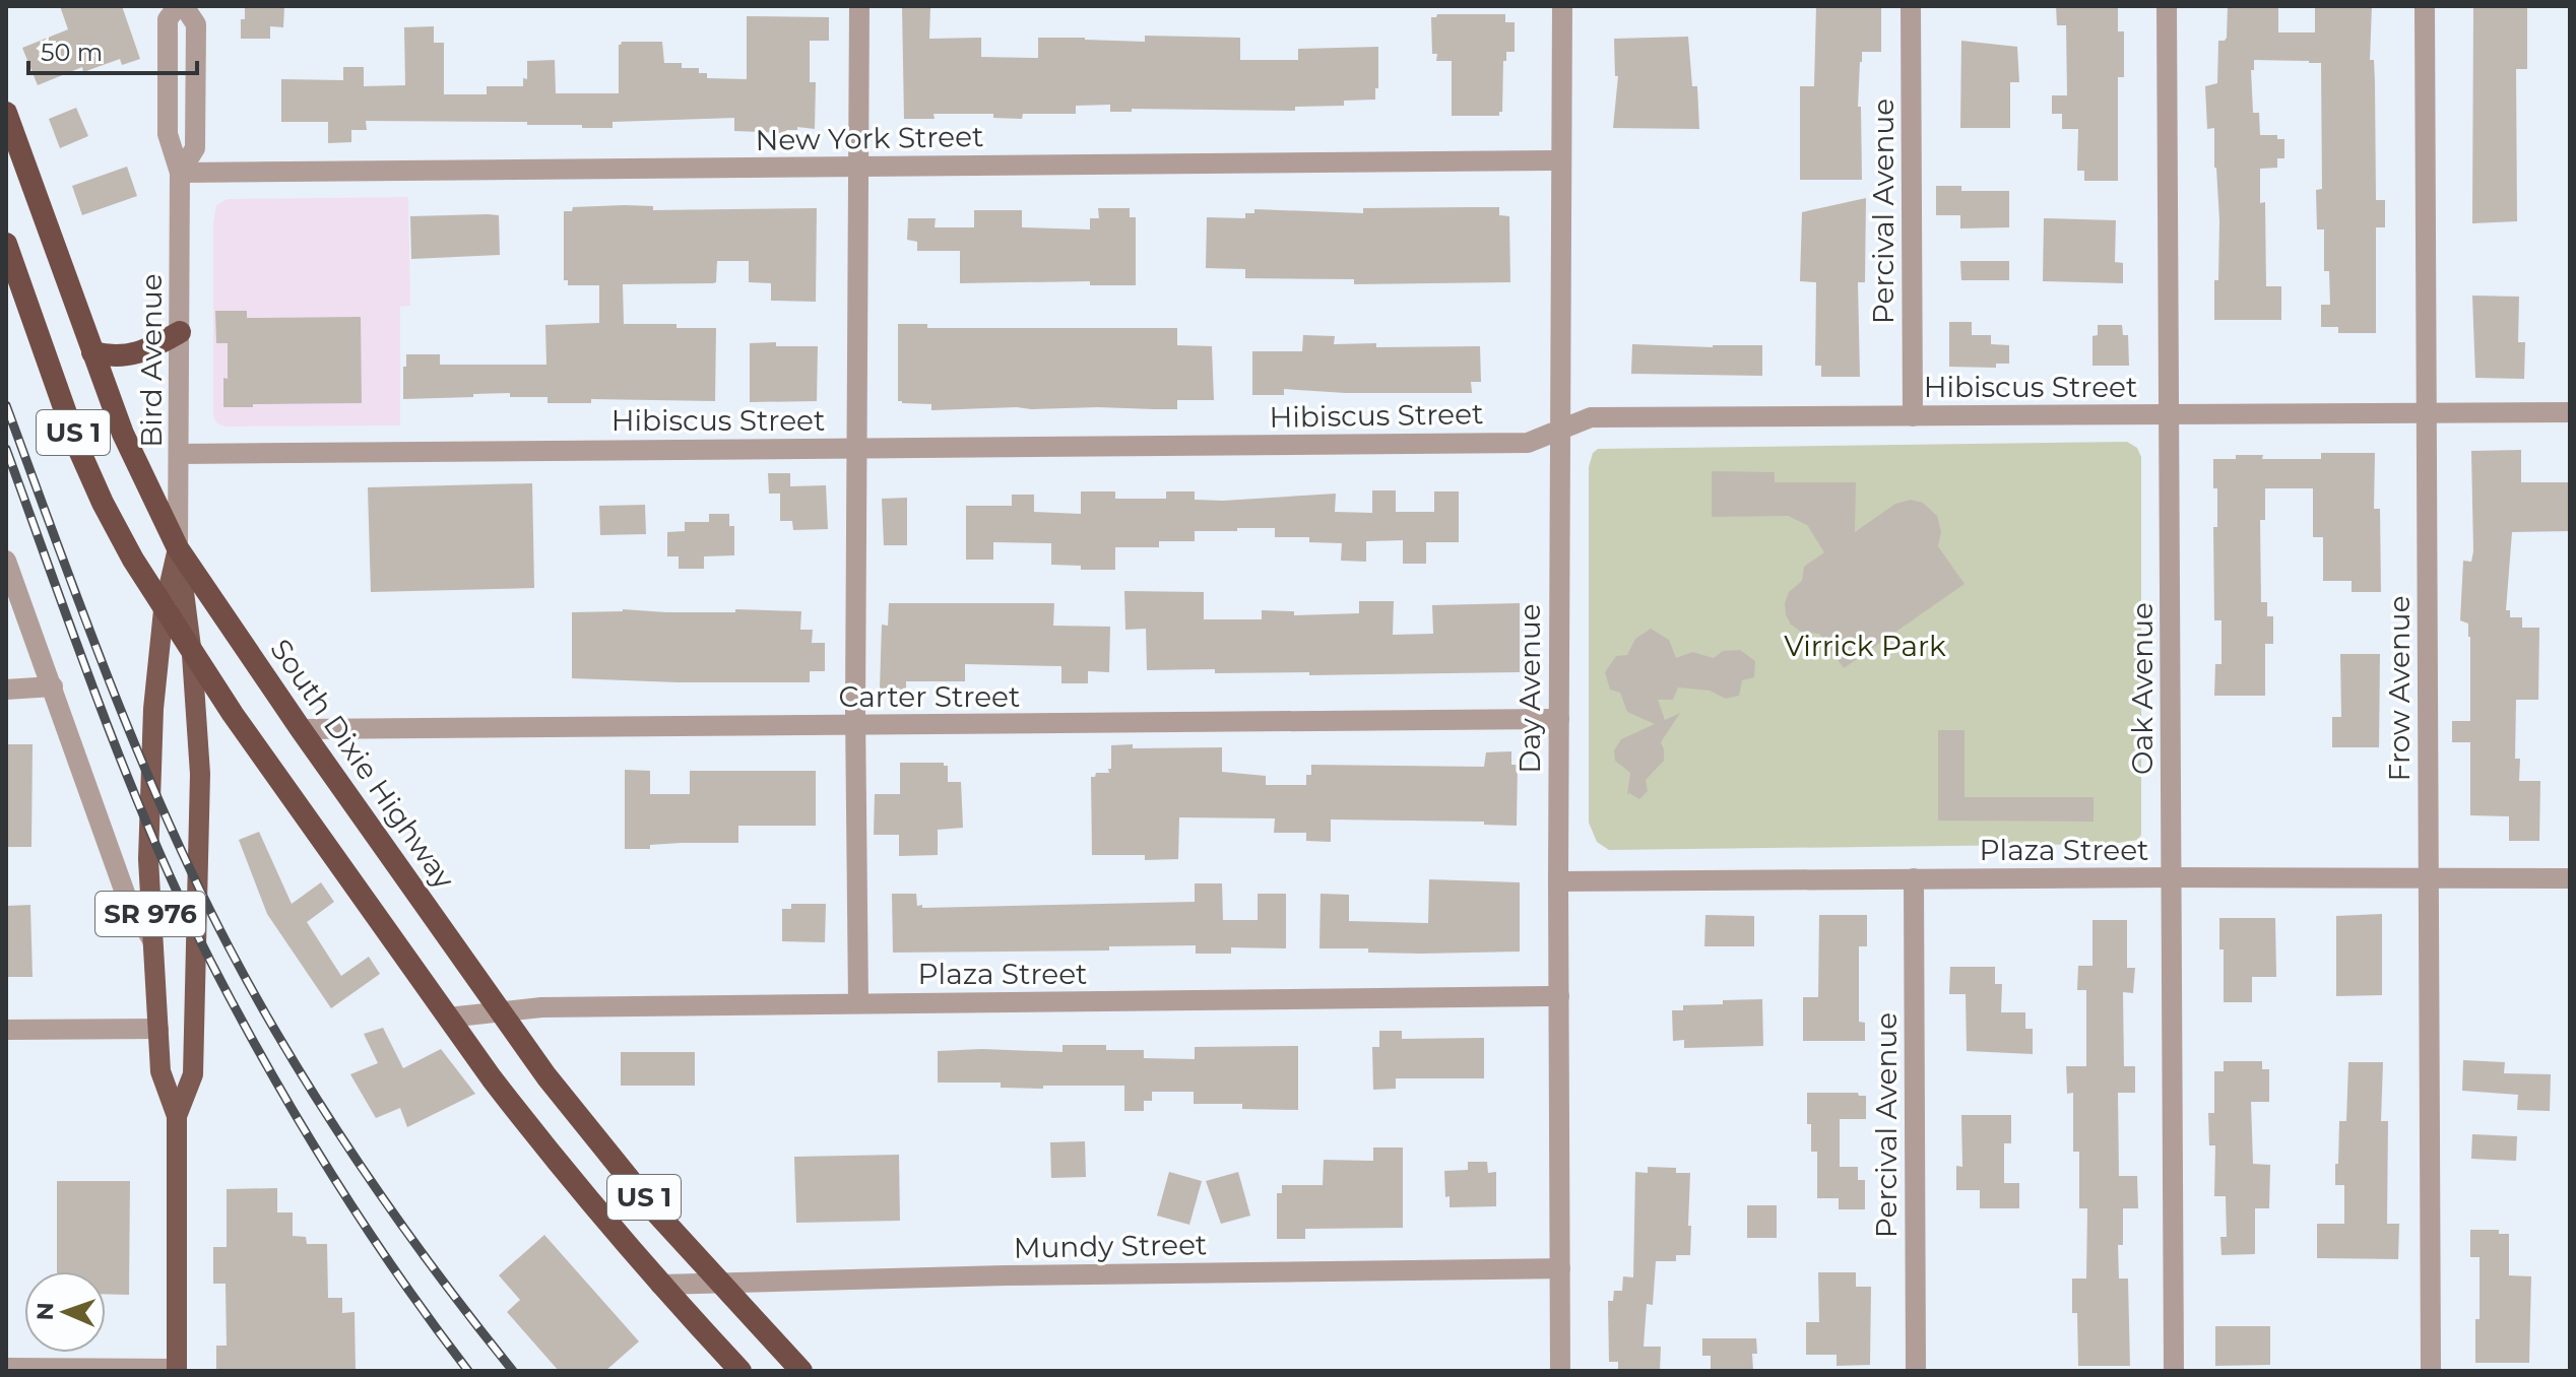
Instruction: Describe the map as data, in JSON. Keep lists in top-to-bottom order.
{
  "streets": {
    "highway": ["US 1", "South Dixie Highway"],
    "main road": ["SR 976"],
    "street": [
      "New York Street",
      "Percival Avenue",
      "Bird Avenue",
      "Hibiscus Street",
      "Day Avenue",
      "Oak Avenue",
      "Frow Avenue",
      "Carter Street",
      "Plaza Street",
      "Mundy Street"
    ]
  },
  "crossings": [
    ["New York Street", "Bird Avenue"],
    ["New York Street", "Day Avenue"],
    ["Percival Avenue", "Hibiscus Street"],
    ["Percival Avenue", "Plaza Street"],
    ["Bird Avenue", "Hibiscus Street"],
    ["Bird Avenue", "South Dixie Highway"],
    ["Bird Avenue", "SR 976"],
    ["Hibiscus Street", "Day Avenue"],
    ["Hibiscus Street", "Oak Avenue"],
    ["Hibiscus Street", "Frow Avenue"],
    ["US 1", "Plaza Street"],
    ["US 1", "SR 976"],
    ["US 1", "Mundy Street"],
    ["Day Avenue", "Carter Street"],
    ["Day Avenue", "Plaza Street"],
    ["Day Avenue", "Mundy Street"],
    ["Oak Avenue", "Plaza Street"],
    ["Frow Avenue", "Plaza Street"],
    ["Carter Street", "South Dixie Highway"],
    ["South Dixie Highway", "Plaza Street"],
    ["South Dixie Highway", "SR 976"],
    ["South Dixie Highway", "Mundy Street"]
  ],
  "parks": ["Virrick Park"],
  "scale_bar": "50 m",
  "north": "left"
}
